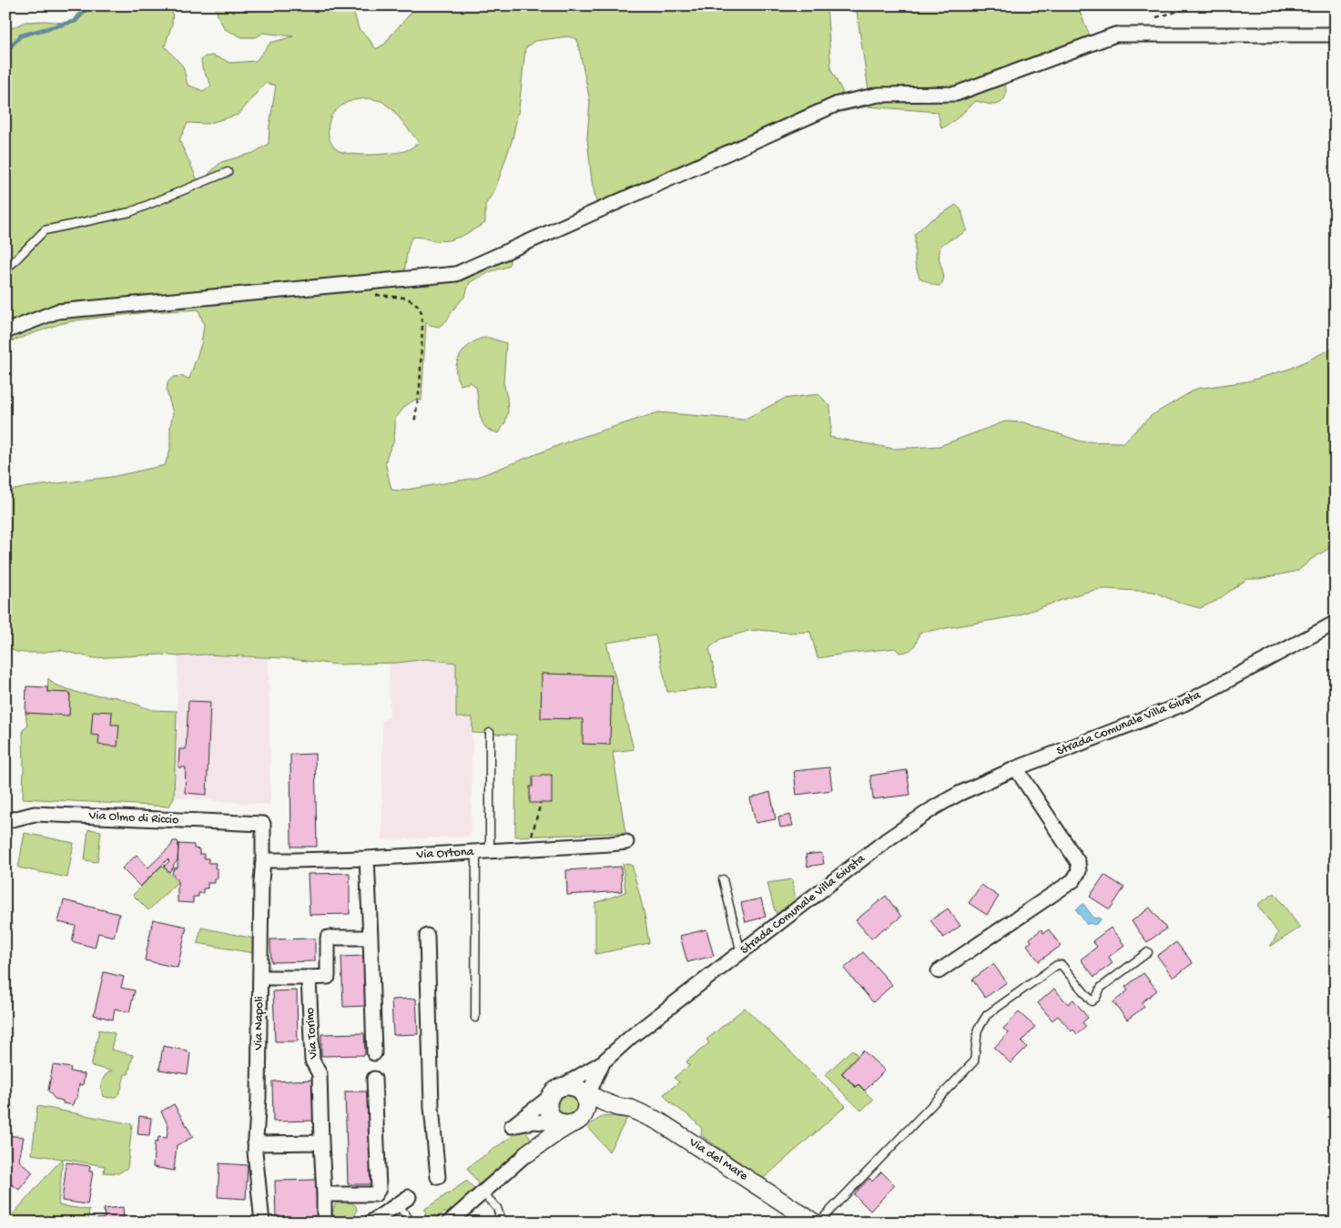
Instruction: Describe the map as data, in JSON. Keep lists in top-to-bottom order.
{
  "streets": {
    "street": [
      "Strada Comunale Villa Giusta",
      "Via Olmo di Riccio",
      "Via Ortona",
      "Via Napoli",
      "Via Torino",
      "Via del Mare"
    ]
  },
  "crossings": [
    ["Via Olmo di Riccio", "Via Napoli"],
    ["Via Ortona", "Via Napoli"]
  ]
}
